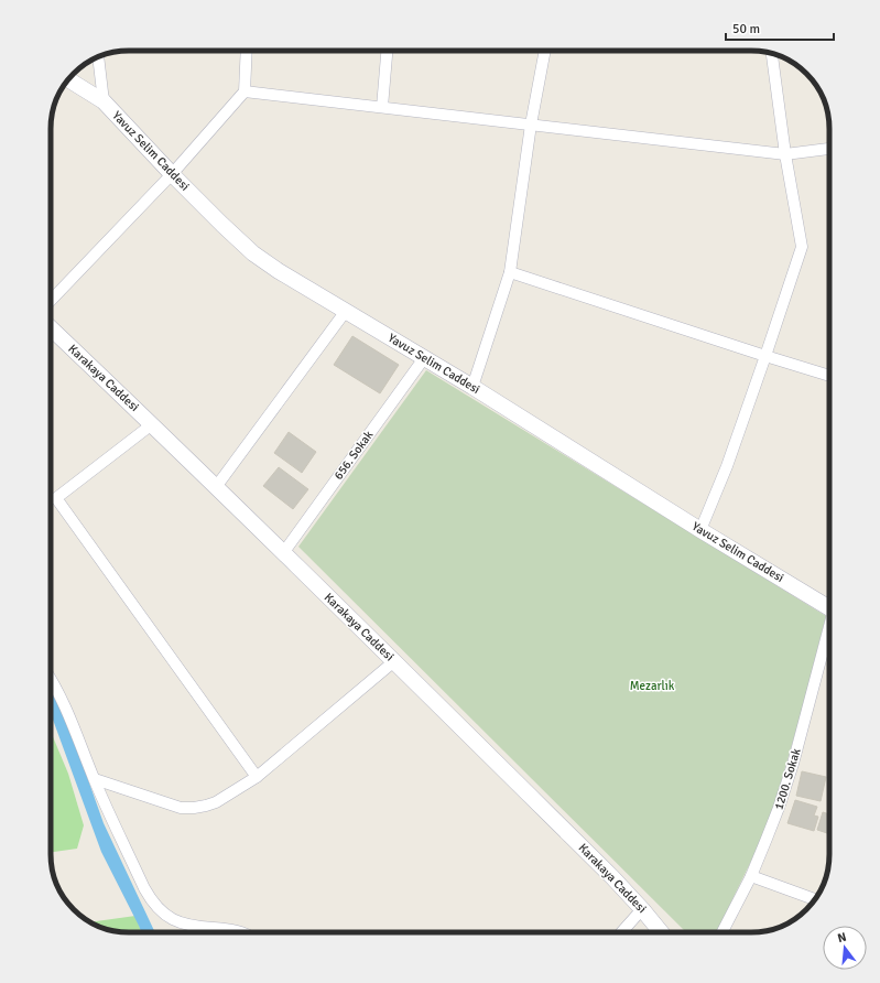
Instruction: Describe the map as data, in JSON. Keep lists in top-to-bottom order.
{
  "streets": {
    "street": [
      "Yavuz Selim Caddesi",
      "Karakaya Caddesi",
      "656. Sokak",
      "1200. Sokak"
    ]
  },
  "crossings": [
    ["Yavuz Selim Caddesi", "656. Sokak"],
    ["Karakaya Caddesi", "656. Sokak"]
  ],
  "parks": ["Mezarlık"],
  "scale_bar": "50 m",
  "north": "top"
}
